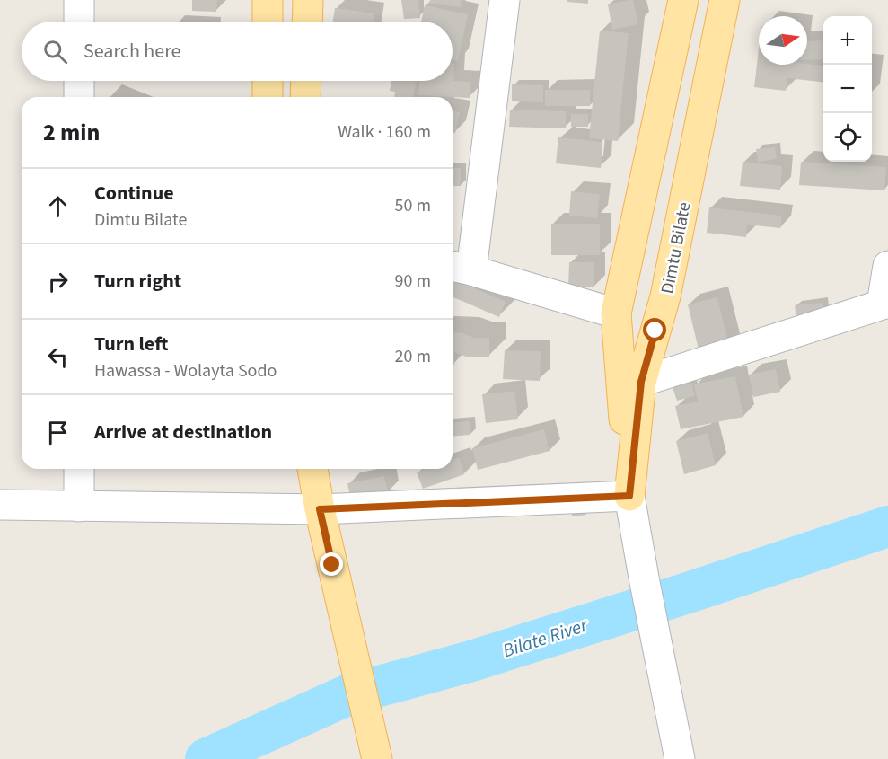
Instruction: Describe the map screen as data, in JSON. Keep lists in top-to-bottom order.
{
  "streets": {
    "main road": ["Dimtu Bilate"]
  },
  "water": ["Bilate River"],
  "north": "right",
  "page": {
    "map_buttons": ["+", "−"],
    "search": "Search here",
    "heading": ["2 min", "Walk · 160 m"],
    "list": [
      ["Continue", "Dimtu Bilate", "50 m"],
      ["Turn right", "90 m"],
      ["Turn left", "Hawassa - Wolayta Sodo", "20 m"],
      "Arrive at destination"
    ]
  }
}
